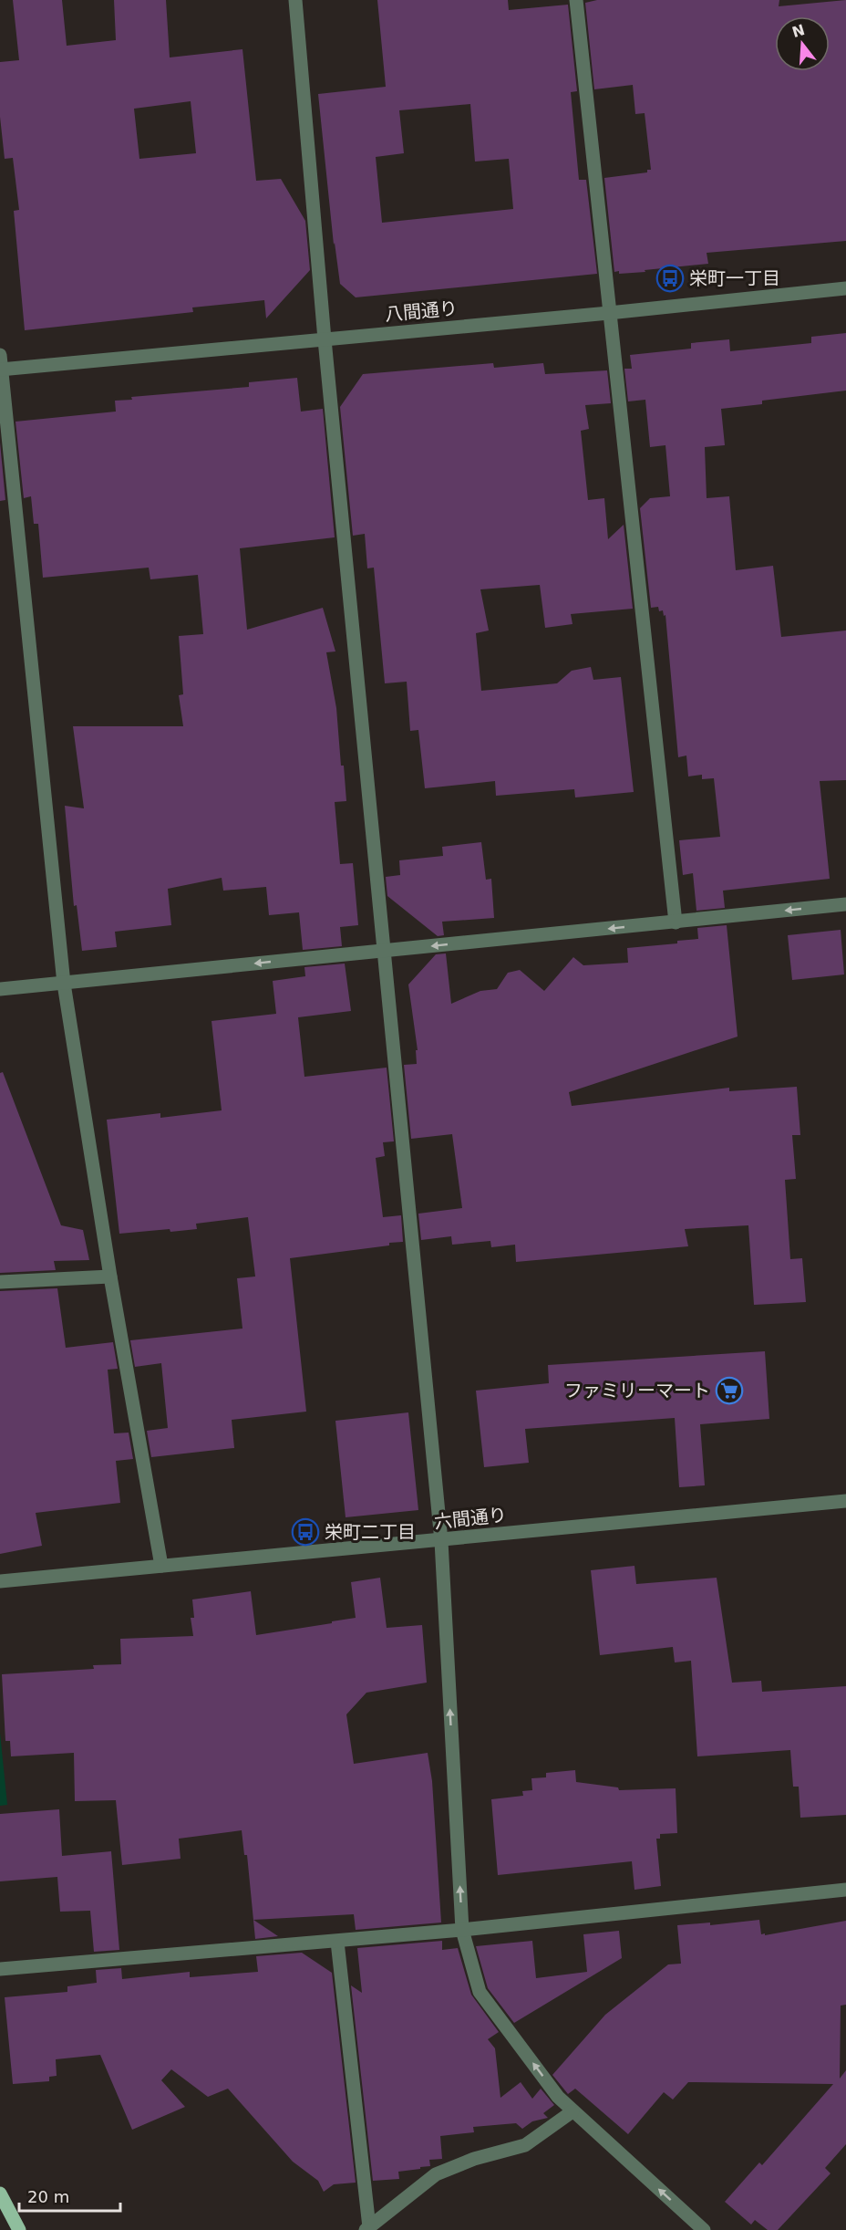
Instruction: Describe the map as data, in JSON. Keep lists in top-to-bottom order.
{
  "streets": {
    "street": ["八間通り", "六間通り"]
  },
  "places": {
    "bus stop": ["栄町一丁目", "栄町二丁目"],
    "supermarket": ["ファミリーマート"]
  },
  "scale_bar": "20 m",
  "north": "top"
}
